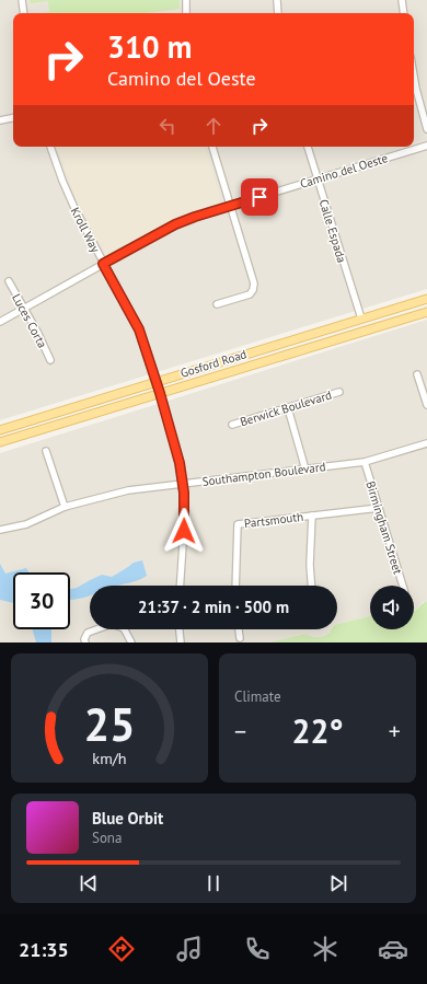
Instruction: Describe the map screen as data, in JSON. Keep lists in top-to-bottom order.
{
  "streets": {
    "main road": ["Gosford Road"],
    "street": [
      "Camino del Oeste",
      "Kroll Way",
      "Calle Espada",
      "Luces Corta",
      "Berwick Boulevard",
      "Southampton Boulevard",
      "Partsmouth",
      "Birmingham Street"
    ]
  },
  "crossings": [
    ["Camino del Oeste", "Kroll Way"],
    ["Camino del Oeste", "Calle Espada"],
    ["Camino del Oeste", "Luces Corta"],
    ["Kroll Way", "Gosford Road"],
    ["Kroll Way", "Southampton Boulevard"],
    ["Calle Espada", "Gosford Road"],
    ["Southampton Boulevard", "Birmingham Street"],
    ["Partsmouth", "Birmingham Street"]
  ],
  "page": {
    "turn": ["310 m", "Camino del Oeste"],
    "limit": "30",
    "trip": "21:37 · 2 min · 500 m",
    "tile": "Climate",
    "heat": ["−", "22°", "+"],
    "song": ["Blue Orbit", "Sona"],
    "tabs": "21:35",
    "gauge": ["25", "km/h"]
  }
}
